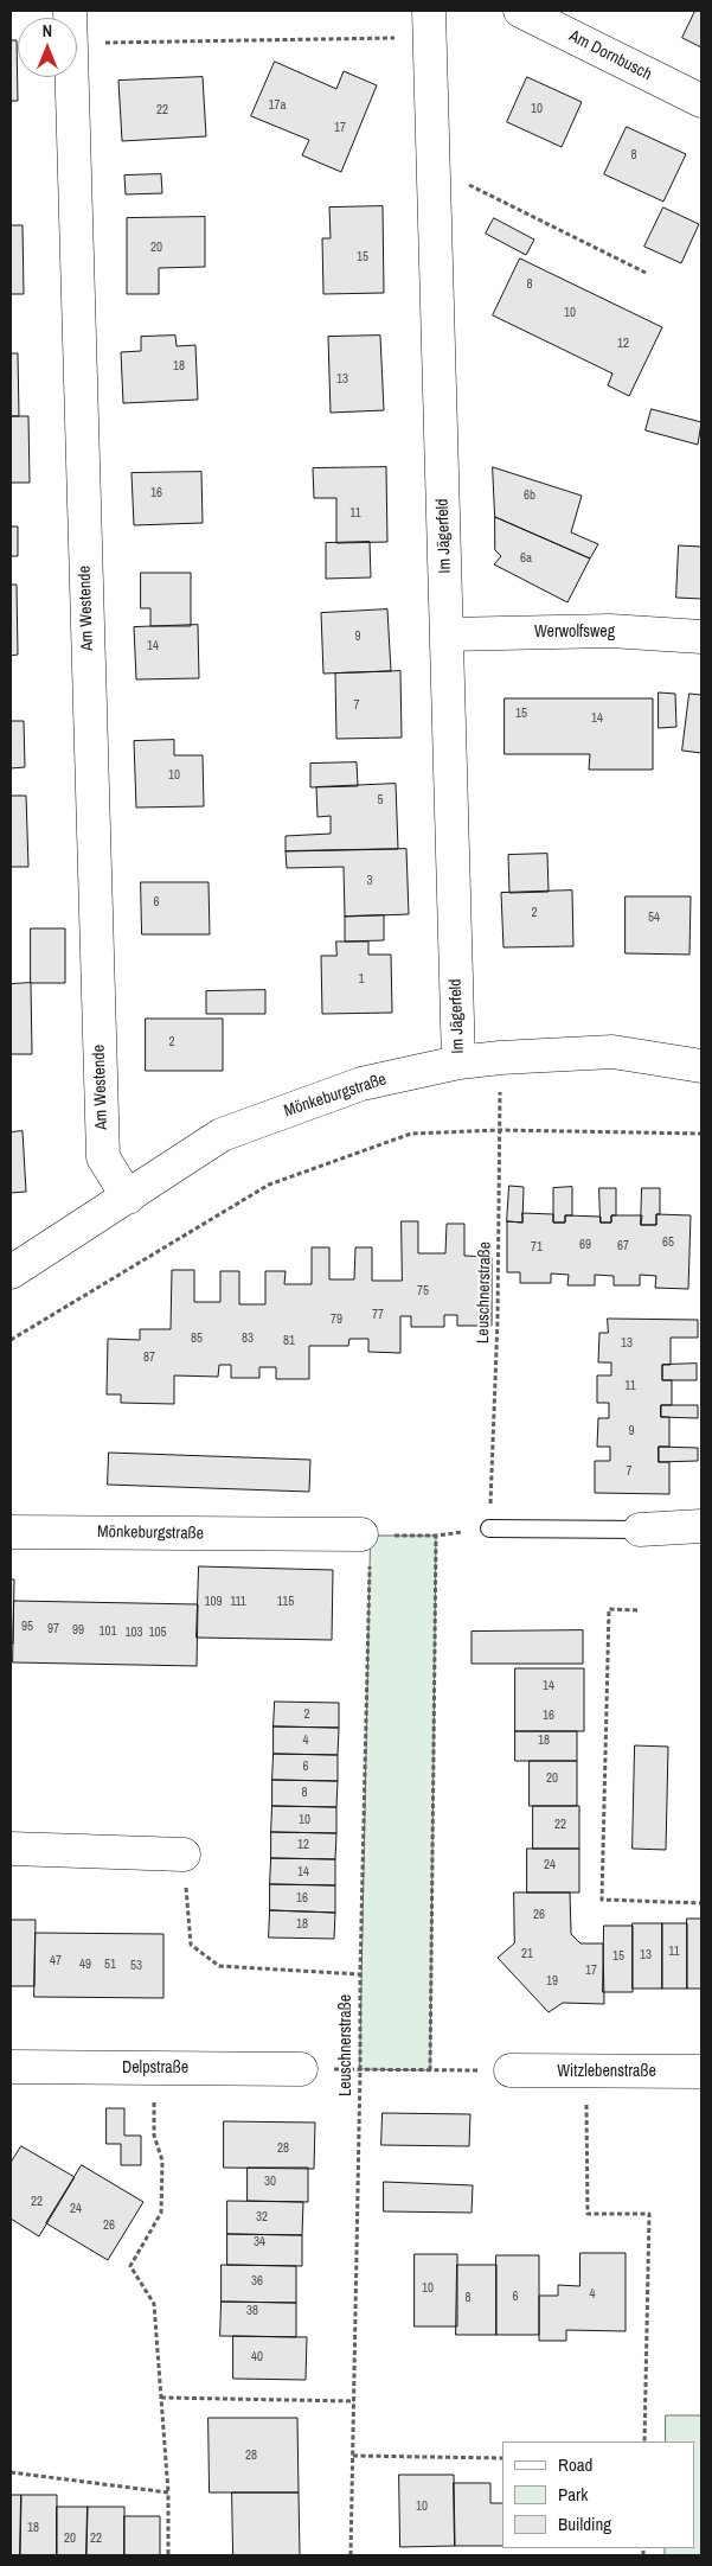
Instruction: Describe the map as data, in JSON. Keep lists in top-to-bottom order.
{
  "streets": {
    "street": [
      "Am Dornbusch",
      "Im Jägerfeld",
      "Am Westende",
      "Werwolfsweg",
      "Mönkeburgstraße",
      "Delpstraße",
      "Witzlebenstraße"
    ],
    "path": ["Leuschnerstraße"]
  },
  "crossings": [
    ["Im Jägerfeld", "Werwolfsweg"],
    ["Im Jägerfeld", "Mönkeburgstraße"],
    ["Am Westende", "Mönkeburgstraße"],
    ["Mönkeburgstraße", "Leuschnerstraße"]
  ],
  "house_numbers": [
    "17a",
    "10",
    "22",
    "17",
    "8",
    "20",
    "15",
    "8",
    "10",
    "12",
    "18",
    "13",
    "16",
    "6b",
    "11",
    "6a",
    "9",
    "14",
    "7",
    "15",
    "14",
    "10",
    "5",
    "3",
    "6",
    "2",
    "54",
    "1",
    "2",
    "65",
    "69",
    "67",
    "71",
    "75",
    "77",
    "79",
    "85",
    "83",
    "81",
    "13",
    "87",
    "11",
    "9",
    "7",
    "109",
    "111",
    "115",
    "95",
    "97",
    "99",
    "101",
    "103",
    "105",
    "14",
    "2",
    "16",
    "4",
    "18",
    "6",
    "20",
    "8",
    "10",
    "22",
    "12",
    "24",
    "14",
    "16",
    "26",
    "18",
    "11",
    "21",
    "13",
    "15",
    "47",
    "49",
    "51",
    "53",
    "17",
    "19",
    "28",
    "30",
    "22",
    "24",
    "32",
    "26",
    "34",
    "36",
    "10",
    "4",
    "6",
    "8",
    "38",
    "40",
    "28",
    "10",
    "18",
    "20",
    "22"
  ],
  "legend": ["Road", "Park", "Building"],
  "north": "top"
}
